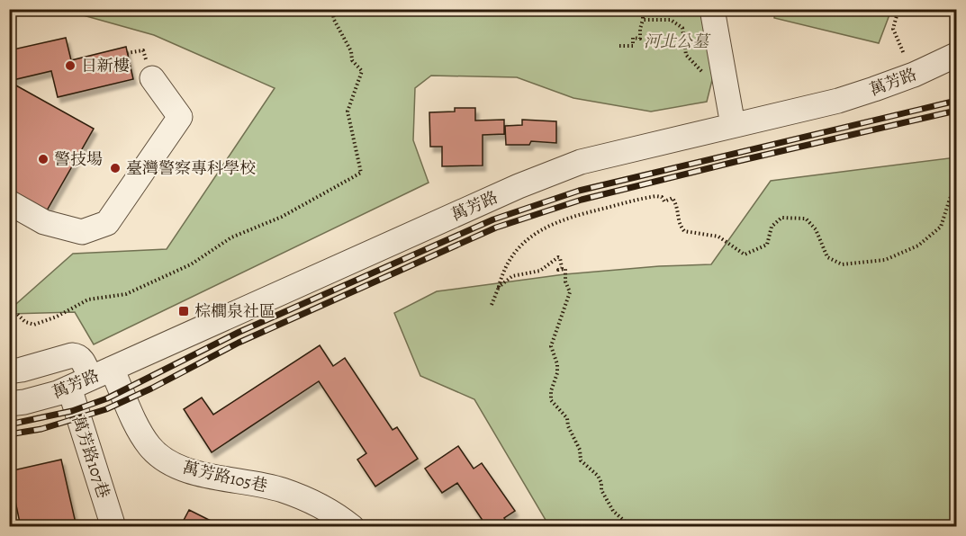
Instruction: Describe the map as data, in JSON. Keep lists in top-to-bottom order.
{
  "streets": {
    "street": ["萬芳路", "萬芳路107巷", "萬芳路105巷"]
  },
  "crossings": [
    ["萬芳路", "萬芳路107巷"],
    ["萬芳路", "萬芳路105巷"],
    ["萬芳路107巷", "萬芳路105巷"]
  ],
  "parks": ["河北公墓"],
  "places": {
    "other": ["日新樓", "警技場", "臺灣警察專科學校"],
    "transit": ["棕櫚泉社區"]
  }
}
